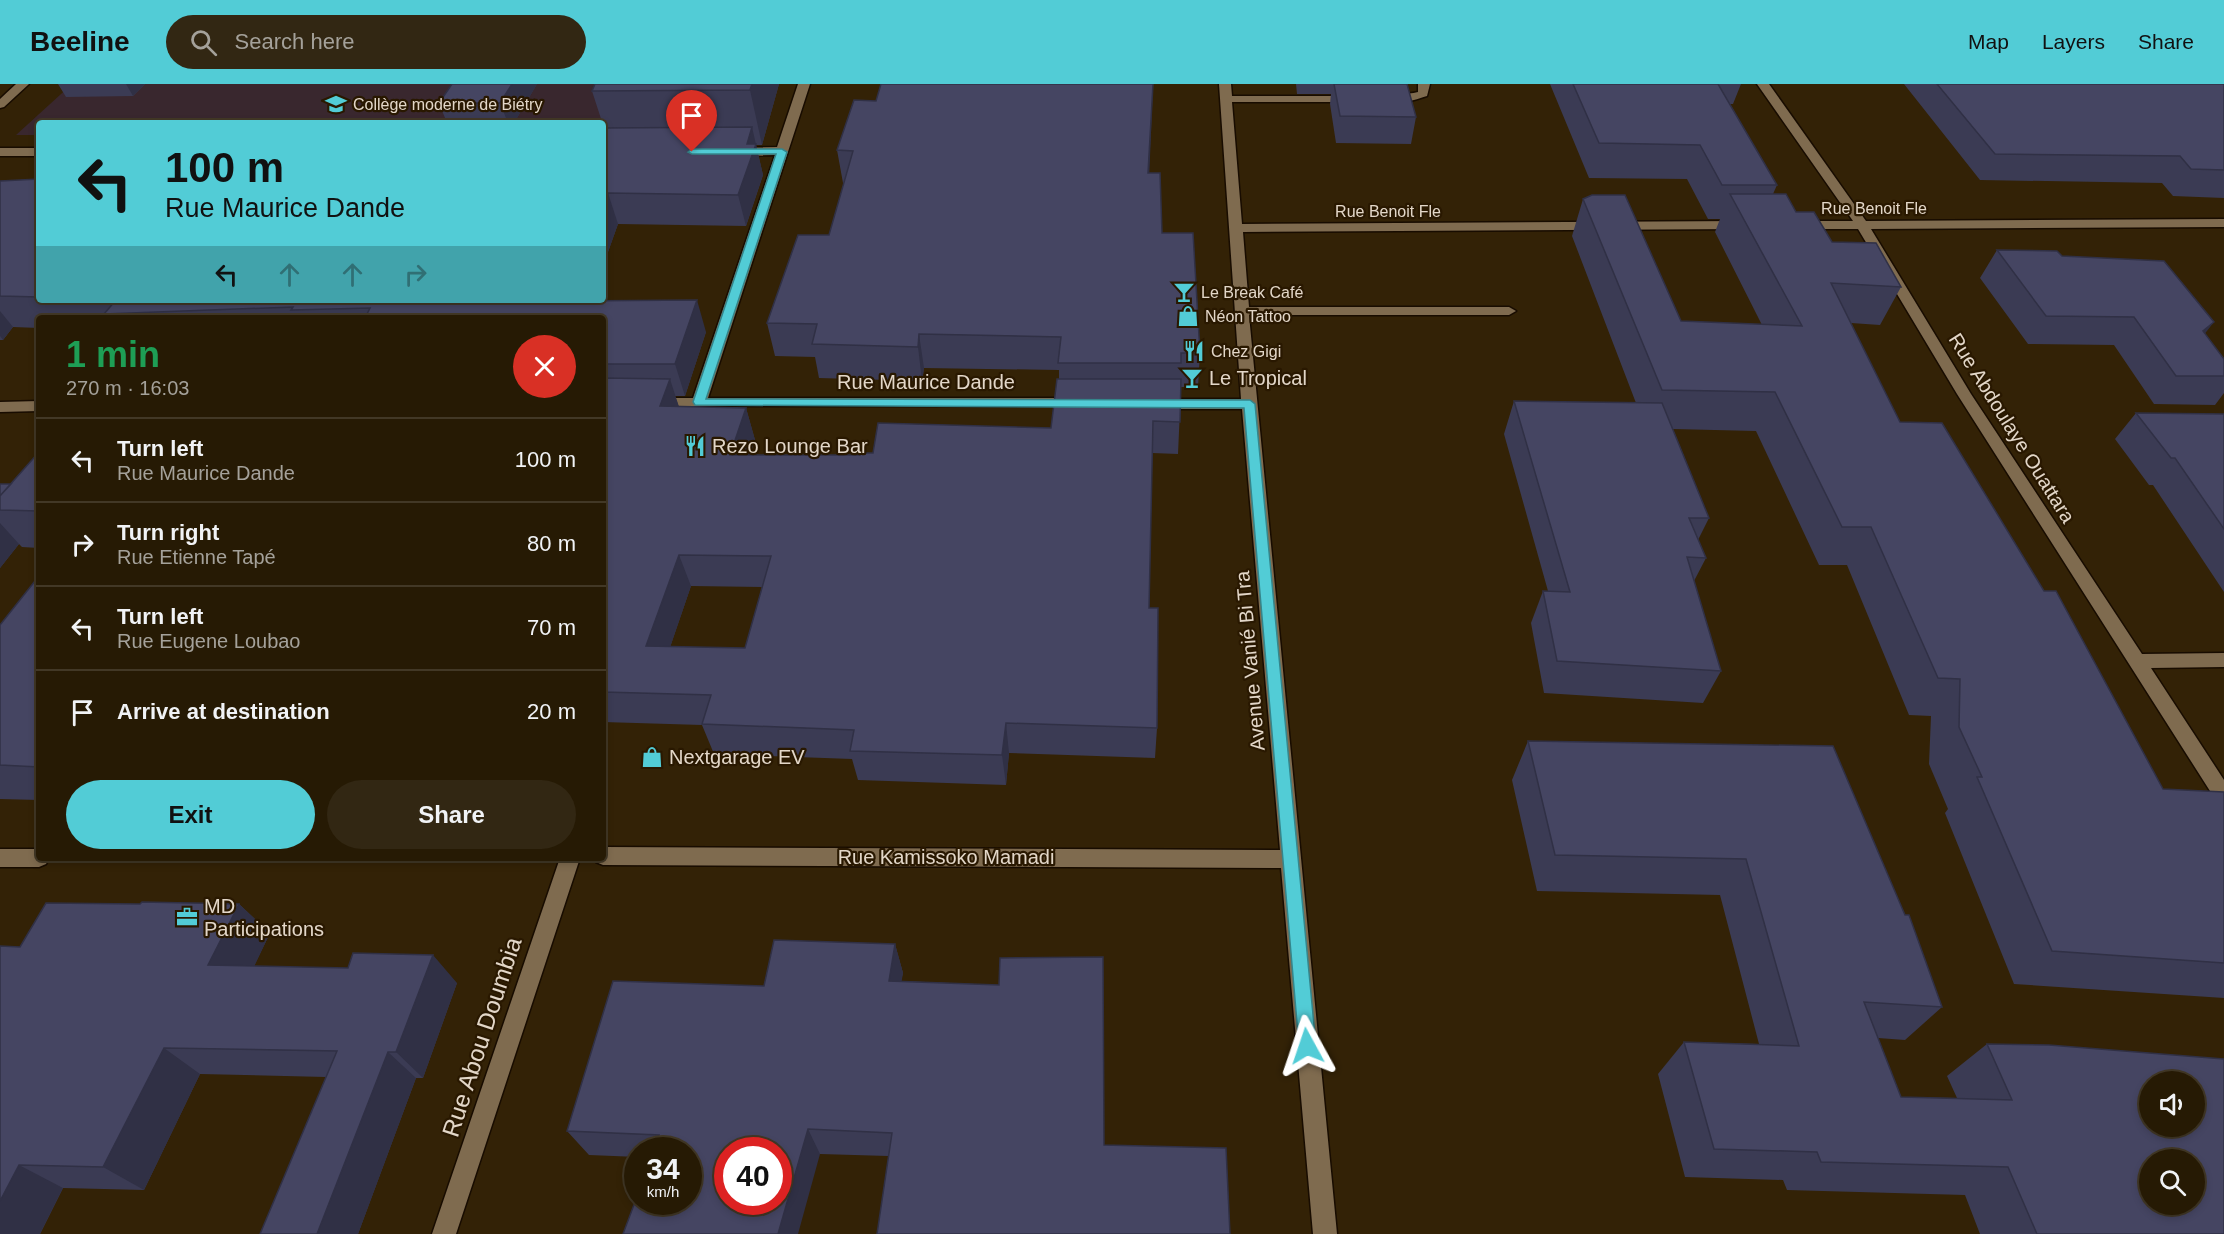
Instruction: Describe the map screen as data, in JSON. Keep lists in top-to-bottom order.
{
  "streets": {
    "street": [
      "Rue Benoit Fle",
      "Rue Maurice Dande",
      "Rue Abdoulaye Ouattara",
      "Avenue Vanié Bi Tra",
      "Rue Kamissoko Mamadi",
      "Rue Abou Doumbia"
    ]
  },
  "crossings": [
    ["Rue Benoit Fle", "Rue Abdoulaye Ouattara"],
    ["Rue Benoit Fle", "Avenue Vanié Bi Tra"],
    ["Avenue Vanié Bi Tra", "Rue Kamissoko Mamadi"]
  ],
  "places": {
    "school or university": ["Collège moderne de Biétry"],
    "bar": ["Le Break Café", "Le Tropical"],
    "shop": ["Néon Tattoo", "Nextgarage EV"],
    "restaurant": ["Chez Gigi", "Rezo Lounge Bar"],
    "office": ["MD Participations"]
  },
  "page": {
    "header": "Beeline",
    "search": "Search here",
    "nav": ["Map", "Layers", "Share"],
    "turn": ["100 m", "Rue Maurice Dande"],
    "heading": ["1 min", "270 m · 16:03"],
    "list": [
      {
        "name": "Turn left",
        "note": "Rue Maurice Dande",
        "value": "100 m"
      },
      {
        "name": "Turn right",
        "note": "Rue Etienne Tapé",
        "value": "80 m"
      },
      {
        "name": "Turn left",
        "note": "Rue Eugene Loubao",
        "value": "70 m"
      },
      {
        "name": "Arrive at destination",
        "value": "20 m"
      }
    ],
    "buttons": ["Exit", "Share"],
    "speed": "34 km/h",
    "limit": "40"
  }
}
